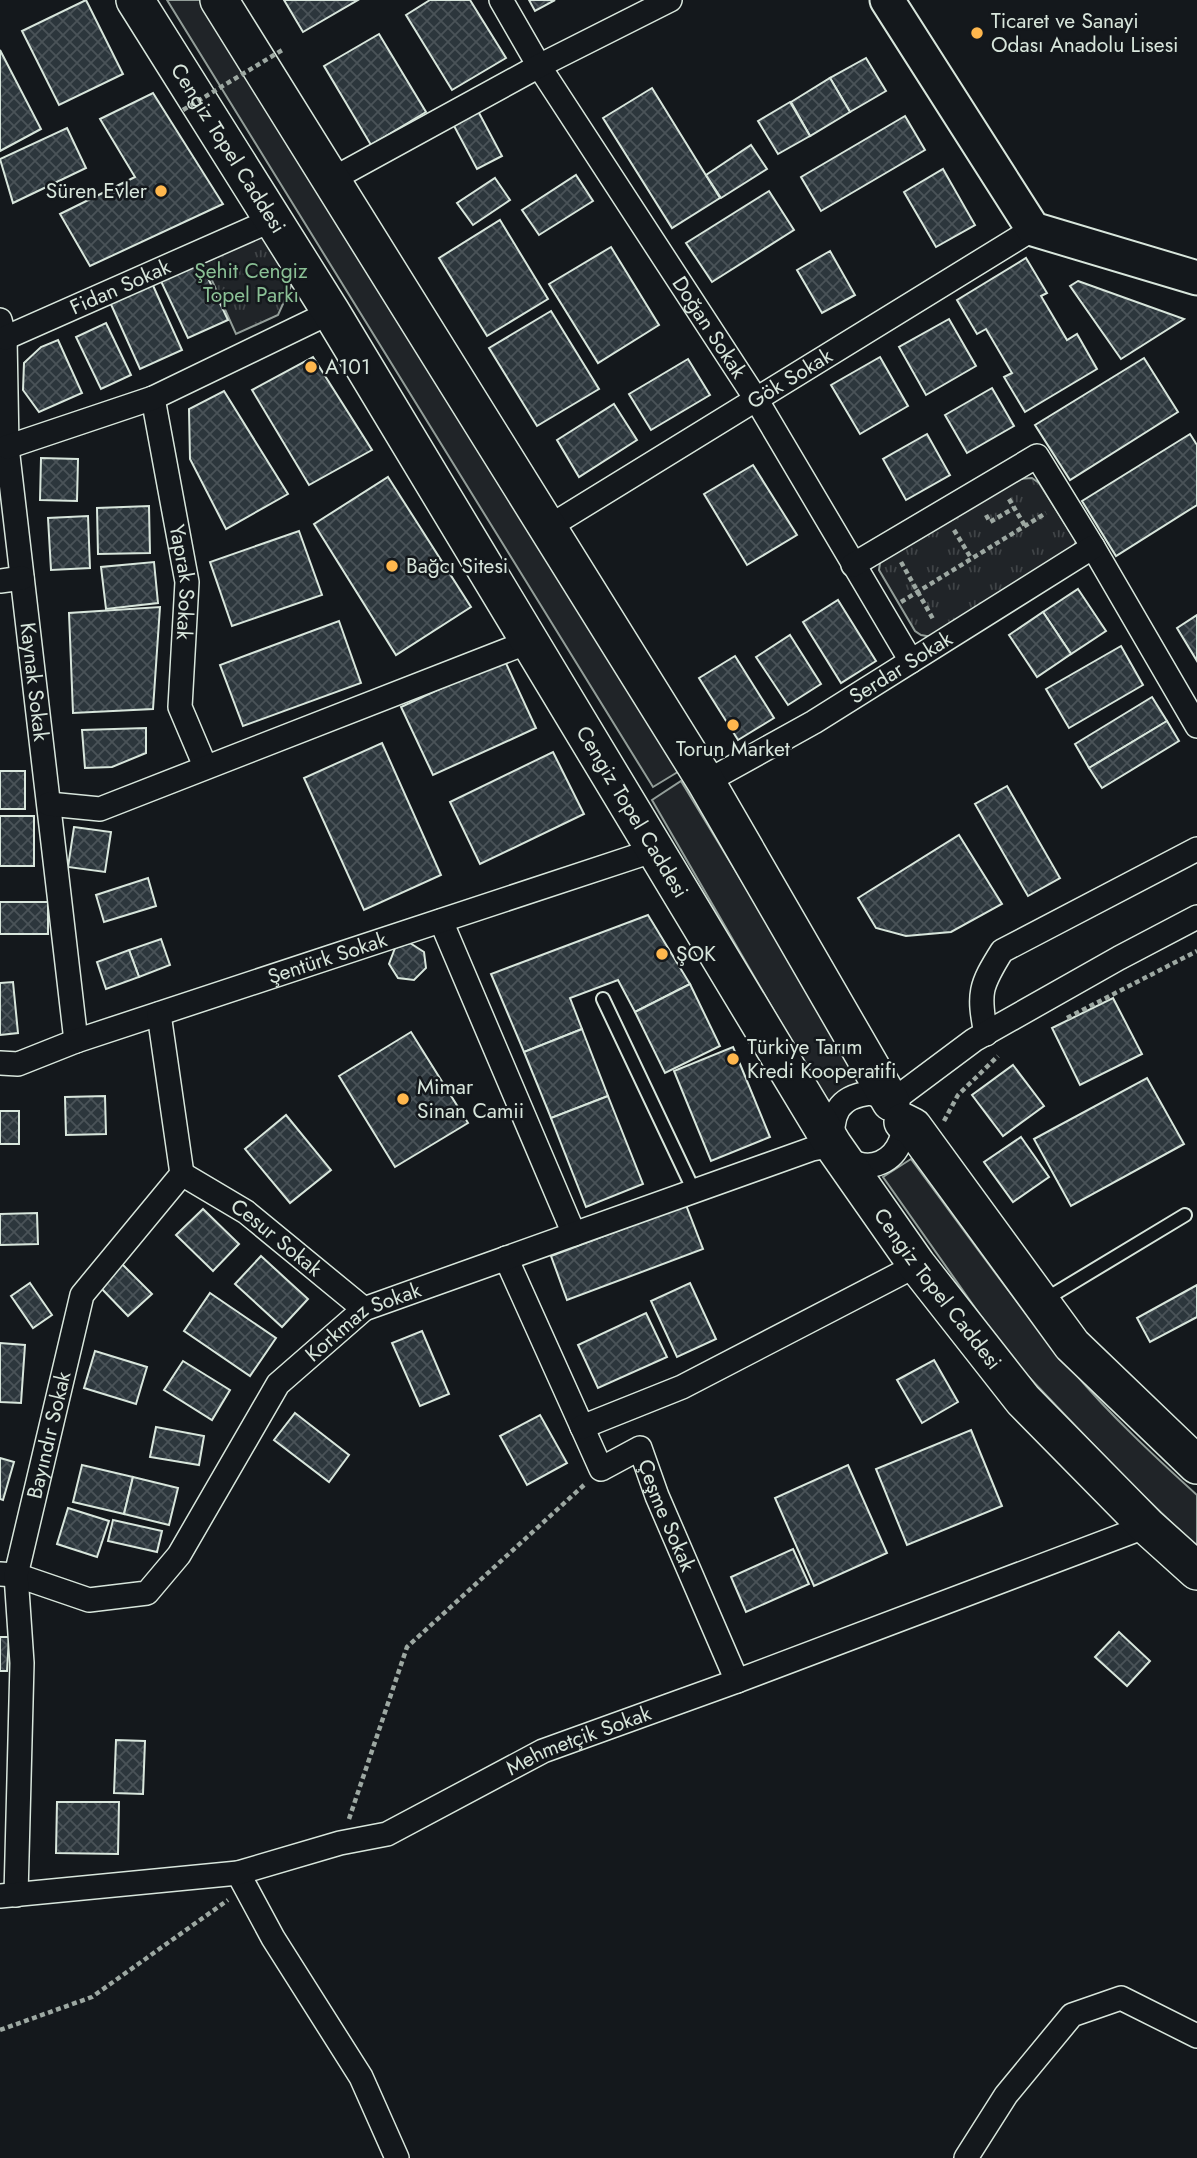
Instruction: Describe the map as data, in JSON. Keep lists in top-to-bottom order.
{
  "streets": {
    "main road": ["Cengiz Topel Caddesi"],
    "street": [
      "Fidan Sokak",
      "Doğan Sokak",
      "Gök Sokak",
      "Yaprak Sokak",
      "Serdar Sokak",
      "Kaynak Sokak",
      "Şentürk Sokak",
      "Cesur Sokak",
      "Korkmaz Sokak",
      "Bayındır Sokak",
      "Çeşme Sokak",
      "Mehmetçik Sokak"
    ]
  },
  "crossings": [
    ["Cengiz Topel Caddesi", "Fidan Sokak"],
    ["Cengiz Topel Caddesi", "Şentürk Sokak"],
    ["Cengiz Topel Caddesi", "Korkmaz Sokak"],
    ["Cengiz Topel Caddesi", "Mehmetçik Sokak"],
    ["Fidan Sokak", "Kaynak Sokak"],
    ["Doğan Sokak", "Gök Sokak"],
    ["Doğan Sokak", "Serdar Sokak"],
    ["Kaynak Sokak", "Şentürk Sokak"],
    ["Cesur Sokak", "Korkmaz Sokak"],
    ["Cesur Sokak", "Bayındır Sokak"],
    ["Korkmaz Sokak", "Bayındır Sokak"],
    ["Bayındır Sokak", "Mehmetçik Sokak"],
    ["Çeşme Sokak", "Mehmetçik Sokak"]
  ],
  "parks": ["Şehit Cengiz Topel Parkı"],
  "places": [
    "Ticaret ve Sanayi Odası Anadolu Lisesi",
    "Süren Evler",
    "A101",
    "Bağcı Sitesi",
    "Torun Market",
    "ŞOK",
    "Türkiye Tarım Kredi Kooperatifi",
    "Mimar Sinan Camii"
  ]
}
